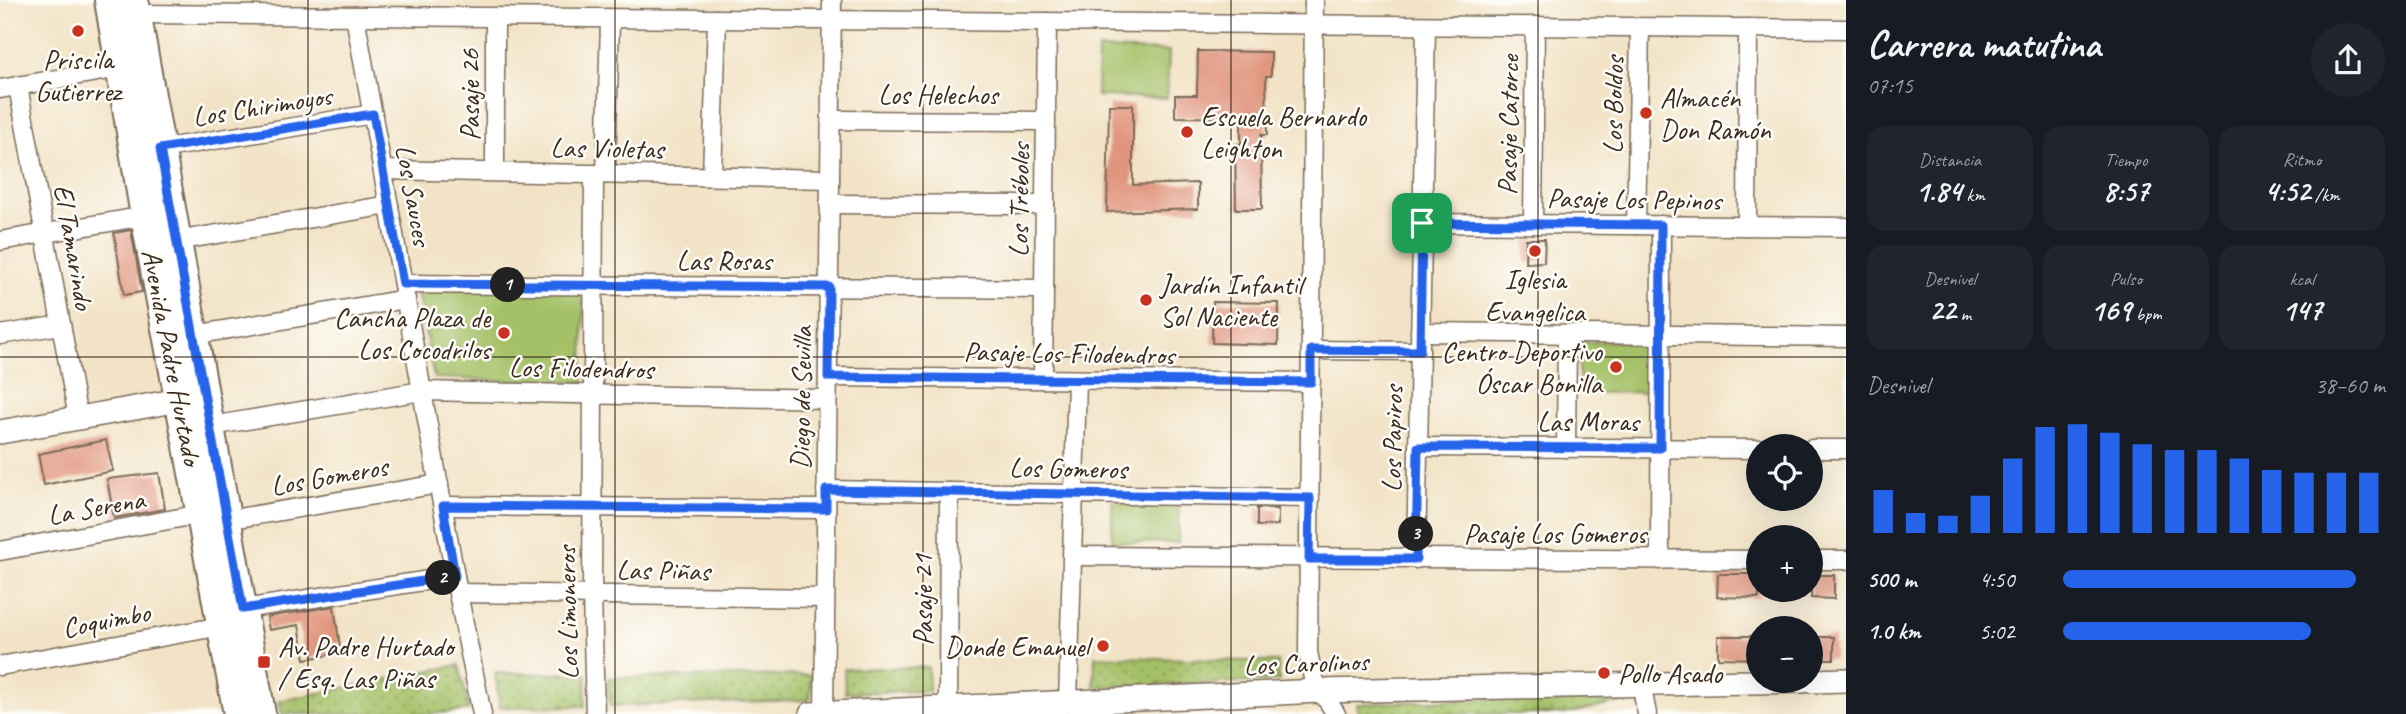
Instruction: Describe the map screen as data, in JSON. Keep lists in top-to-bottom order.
{
  "streets": {
    "main road": ["Avenida Padre Hurtado"],
    "street": [
      "Los Helechos",
      "Pasaje 26",
      "Los Boldos",
      "Los Chirimoyos",
      "Pasaje Catorce",
      "Las Violetas",
      "Los Sauces",
      "Pasaje Los Pepinos",
      "Los Tréboles",
      "El Tamarindo",
      "Las Rosas",
      "Pasaje Los Filodendros",
      "Los Filodendros",
      "Diego de Sevilla",
      "Las Moras",
      "Los Papiros",
      "Los Gomeros",
      "La Serena",
      "Pasaje Los Gomeros",
      "Las Piñas",
      "Pasaje 21",
      "Los Limoneros",
      "Coquimbo",
      "Los Carolinos"
    ]
  },
  "crossings": [
    ["Los Helechos", "Los Tréboles"],
    ["Los Helechos", "Diego de Sevilla"],
    ["Pasaje 26", "Las Violetas"],
    ["Los Boldos", "Pasaje Los Pepinos"],
    ["Los Chirimoyos", "Los Sauces"],
    ["Los Chirimoyos", "Avenida Padre Hurtado"],
    ["Pasaje Catorce", "Pasaje Los Pepinos"],
    ["Las Violetas", "Los Sauces"],
    ["Las Violetas", "Diego de Sevilla"],
    ["Las Violetas", "Los Limoneros"],
    ["Los Sauces", "Las Rosas"],
    ["Los Sauces", "Los Filodendros"],
    ["Los Sauces", "Los Gomeros"],
    ["Los Sauces", "Las Piñas"],
    ["Pasaje Los Pepinos", "Los Papiros"],
    ["Los Tréboles", "Las Rosas"],
    ["Los Tréboles", "Pasaje Los Filodendros"],
    ["Las Rosas", "Avenida Padre Hurtado"],
    ["Las Rosas", "Diego de Sevilla"],
    ["Las Rosas", "Los Limoneros"],
    ["Pasaje Los Filodendros", "Diego de Sevilla"],
    ["Avenida Padre Hurtado", "Los Filodendros"],
    ["Avenida Padre Hurtado", "Los Gomeros"],
    ["Avenida Padre Hurtado", "La Serena"],
    ["Avenida Padre Hurtado", "Las Piñas"],
    ["Avenida Padre Hurtado", "Coquimbo"],
    ["Los Filodendros", "Diego de Sevilla"],
    ["Los Filodendros", "Los Limoneros"],
    ["Diego de Sevilla", "Los Gomeros"],
    ["Diego de Sevilla", "Las Piñas"],
    ["Diego de Sevilla", "Los Carolinos"],
    ["Las Moras", "Los Papiros"],
    ["Los Papiros", "Pasaje Los Gomeros"],
    ["Los Gomeros", "La Serena"],
    ["Los Gomeros", "Pasaje 21"],
    ["Las Piñas", "Los Limoneros"],
    ["Las Piñas", "Coquimbo"],
    ["Pasaje 21", "Los Carolinos"]
  ],
  "places": {
    "other": [
      "Priscila Gutierrez",
      "Almacén Don Ramón",
      "Escuela Bernardo Leighton",
      "Iglesia Evangelica",
      "Jardín Infantil Sol Naciente",
      "Cancha Plaza de Los Cocodrilos",
      "Centro Deportivo Óscar Bonilla",
      "Donde Emanuel",
      "Pollo Asado"
    ],
    "transit": ["Av. Padre Hurtado / Esq. Las Piñas"]
  },
  "page": {
    "heading": ["Carrera matutina", "07:15"],
    "stats": [
      ["Distancia", "1.84 km"],
      ["Tiempo", "8:57"],
      ["Ritmo", "4:52 /km"],
      ["Desnivel", "22 m"],
      ["Pulso", "169 bpm"],
      ["kcal", "147"]
    ],
    "pins": ["1", "3", "2"],
    "chart": ["Desnivel", "38–60 m"],
    "map_buttons": ["+", "−"],
    "list": [
      {
        "name": "500 m",
        "note": "4:50"
      },
      {
        "name": "1.0 km",
        "note": "5:02"
      }
    ]
  }
}
